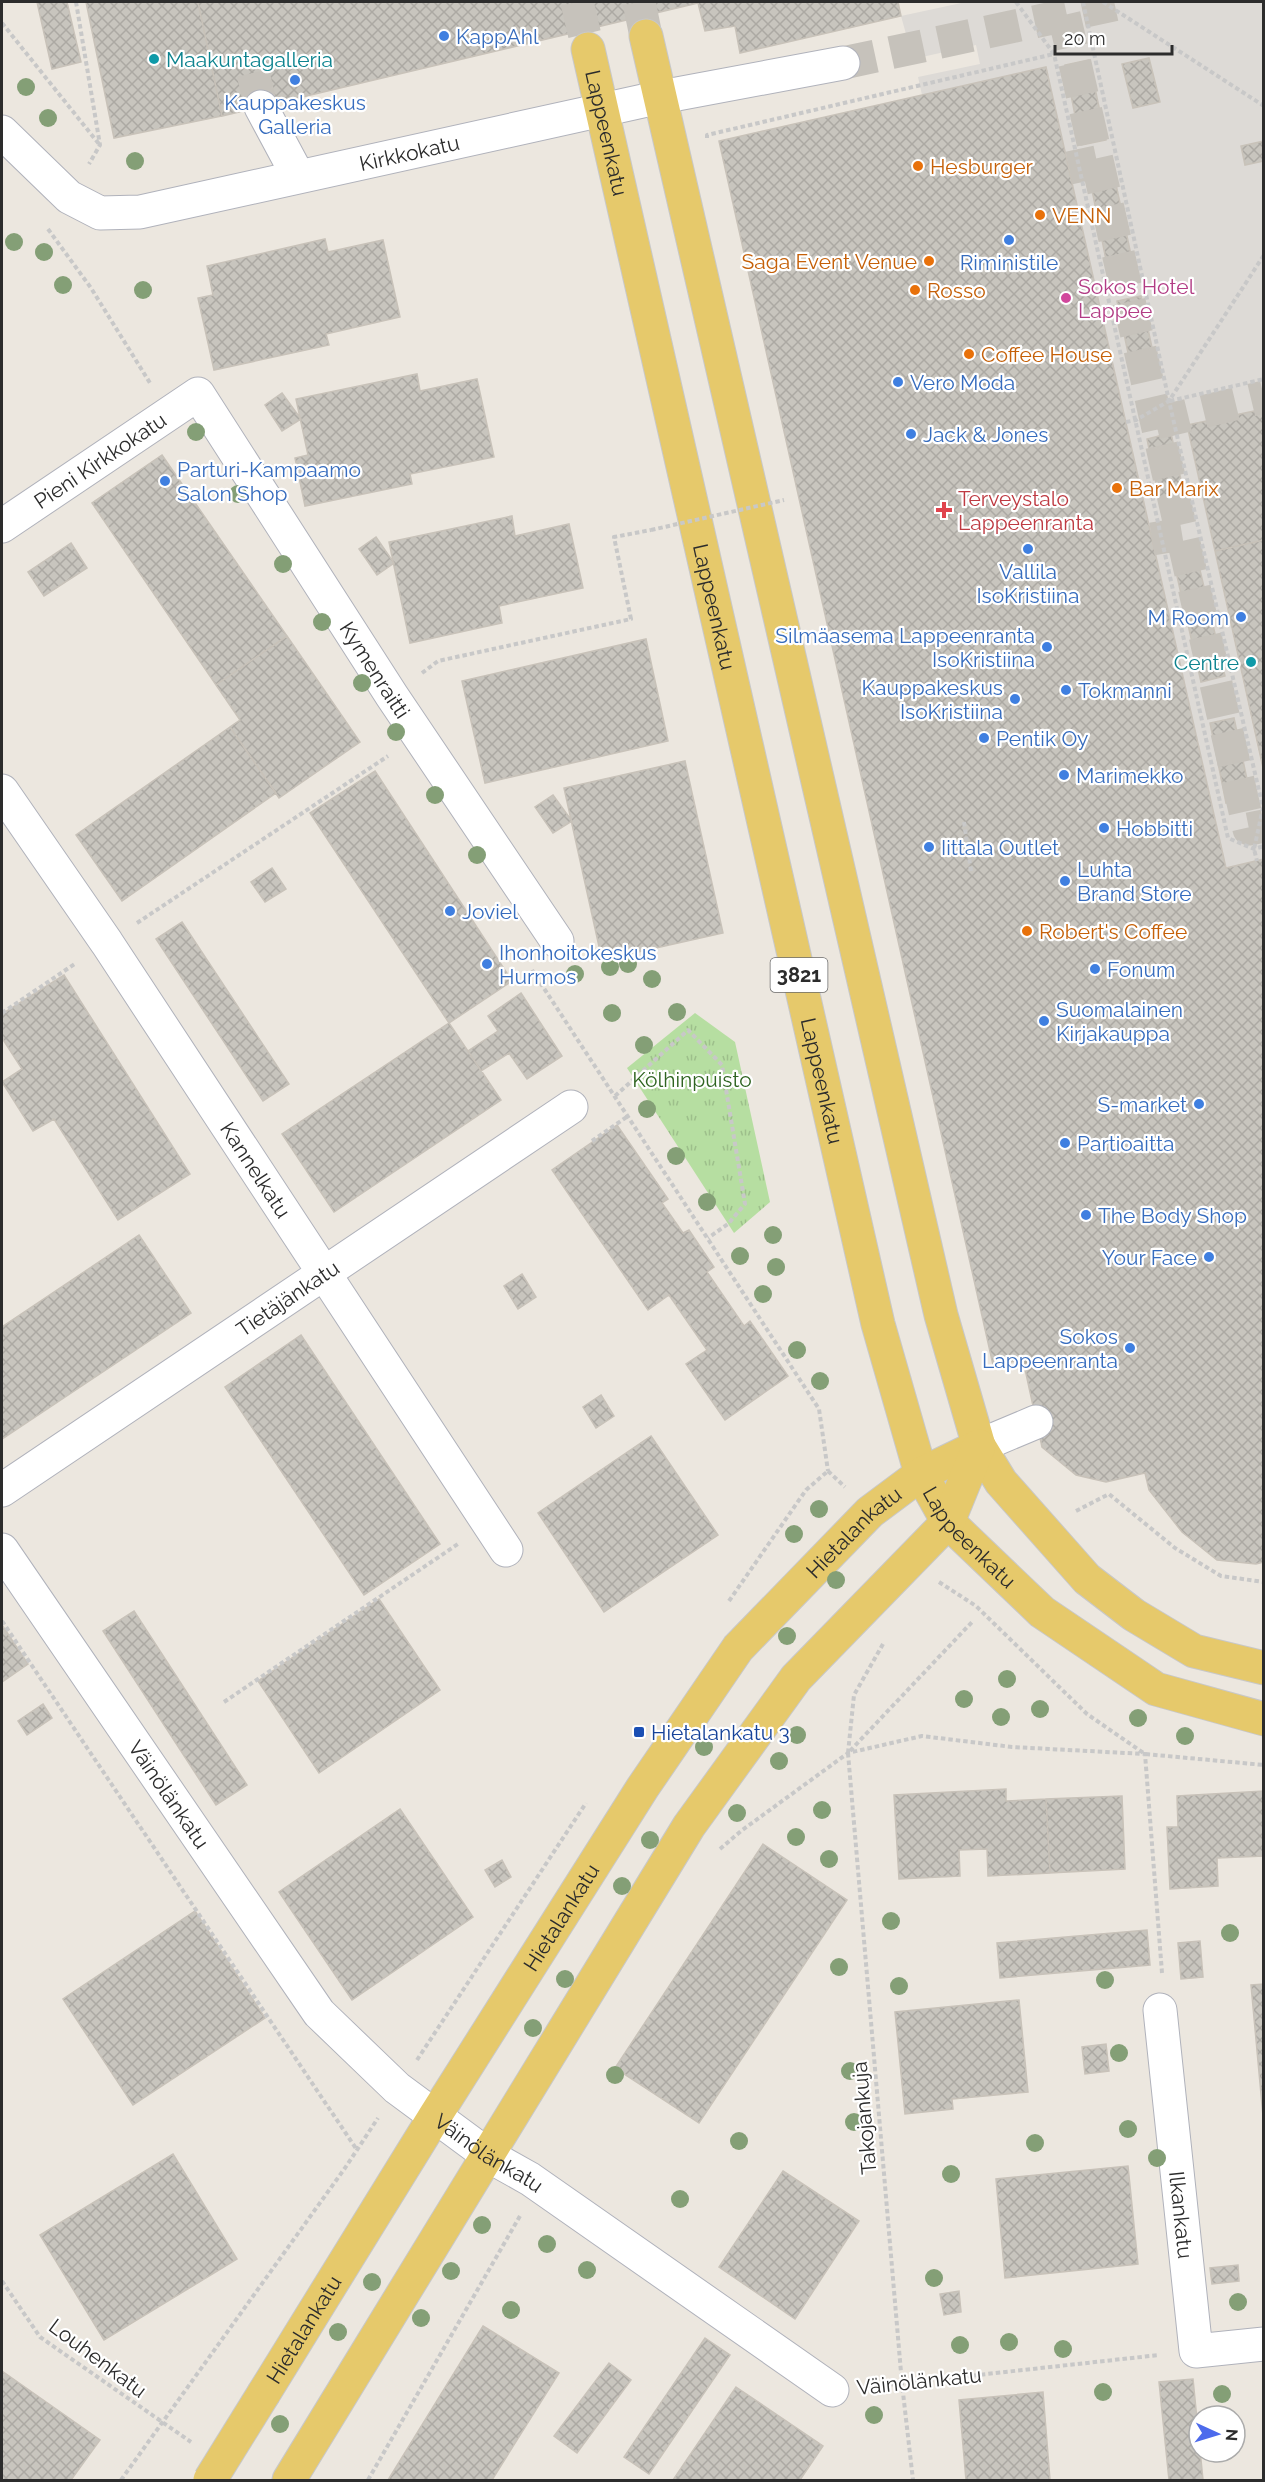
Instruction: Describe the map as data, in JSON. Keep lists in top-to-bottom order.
{
  "streets": {
    "main road": ["Lappeenkatu", "3821", "Hietalankatu"],
    "street": [
      "Kirkkokatu",
      "Pieni Kirkkokatu",
      "Kymenraitti",
      "Kannelkatu",
      "Tietäjänkatu",
      "Väinölänkatu",
      "Ilkankatu"
    ],
    "path": ["Takojankuja", "Louhenkatu"]
  },
  "crossings": [
    ["Lappeenkatu", "Kirkkokatu"],
    ["Lappeenkatu", "Hietalankatu"],
    ["Kirkkokatu", "3821"],
    ["Pieni Kirkkokatu", "Kymenraitti"],
    ["3821", "Hietalankatu"],
    ["Kannelkatu", "Tietäjänkatu"],
    ["Hietalankatu", "Väinölänkatu"],
    ["Väinölänkatu", "Takojankuja"],
    ["Väinölänkatu", "Ilkankatu"]
  ],
  "parks": ["Kölhinpuisto"],
  "places": {
    "other": [
      "KappAhl",
      "Maakuntagalleria",
      "Kauppakeskus Galleria",
      "Hesburger",
      "VENN",
      "Riministile",
      "Saga Event Venue",
      "Rosso",
      "Sokos Hotel Lappee",
      "Coffee House",
      "Vero Moda",
      "Jack & Jones",
      "Parturi-Kampaamo Salon Shop",
      "Bar Marix",
      "Vallila IsoKristiina",
      "M Room",
      "Silmäasema Lappeenranta IsoKristiina",
      "Centre",
      "Tokmanni",
      "Kauppakeskus IsoKristiina",
      "Pentik Oy",
      "Marimekko",
      "Hobbitti",
      "Iittala Outlet",
      "Luhta Brand Store",
      "Joviel",
      "Robert's Coffee",
      "Ihonhoitokeskus Hurmos",
      "Fonum",
      "Suomalainen Kirjakauppa",
      "S-market",
      "Partioaitta",
      "The Body Shop",
      "Your Face",
      "Sokos Lappeenranta"
    ],
    "health": ["Terveystalo Lappeenranta"],
    "transit": ["Hietalankatu 3"]
  },
  "scale_bar": "20 m",
  "north": "right"
}
